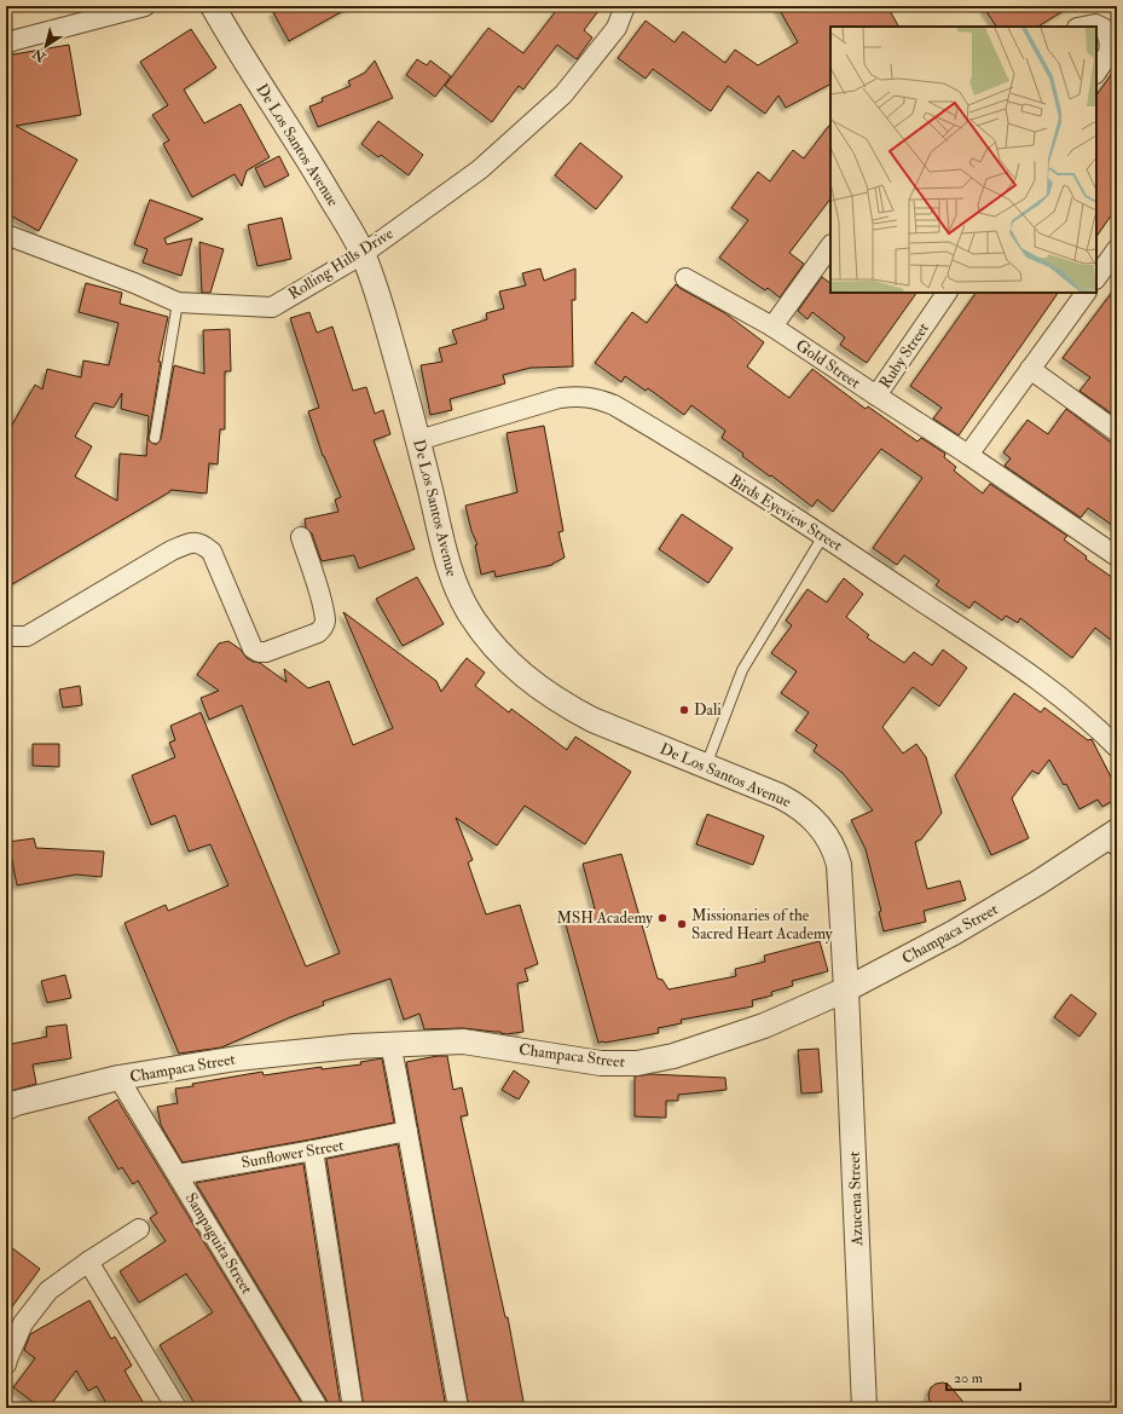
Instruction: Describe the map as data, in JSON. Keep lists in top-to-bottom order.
{
  "streets": {
    "street": [
      "De Los Santos Avenue",
      "Rolling Hills Drive",
      "Ruby Street",
      "Gold Street",
      "Birds Eyeview Street",
      "Champaca Street",
      "Sunflower Street",
      "Azucena Street",
      "Sampaguita Street"
    ]
  },
  "crossings": [
    ["De Los Santos Avenue", "Rolling Hills Drive"],
    ["De Los Santos Avenue", "Birds Eyeview Street"],
    ["De Los Santos Avenue", "Champaca Street"],
    ["De Los Santos Avenue", "Azucena Street"],
    ["Ruby Street", "Gold Street"],
    ["Champaca Street", "Azucena Street"],
    ["Champaca Street", "Sampaguita Street"],
    ["Sunflower Street", "Sampaguita Street"]
  ],
  "places": ["Dali", "MSH Academy", "Missionaries of the Sacred Heart Academy"],
  "scale_bar": "20 m",
  "north": "bottom left"
}
